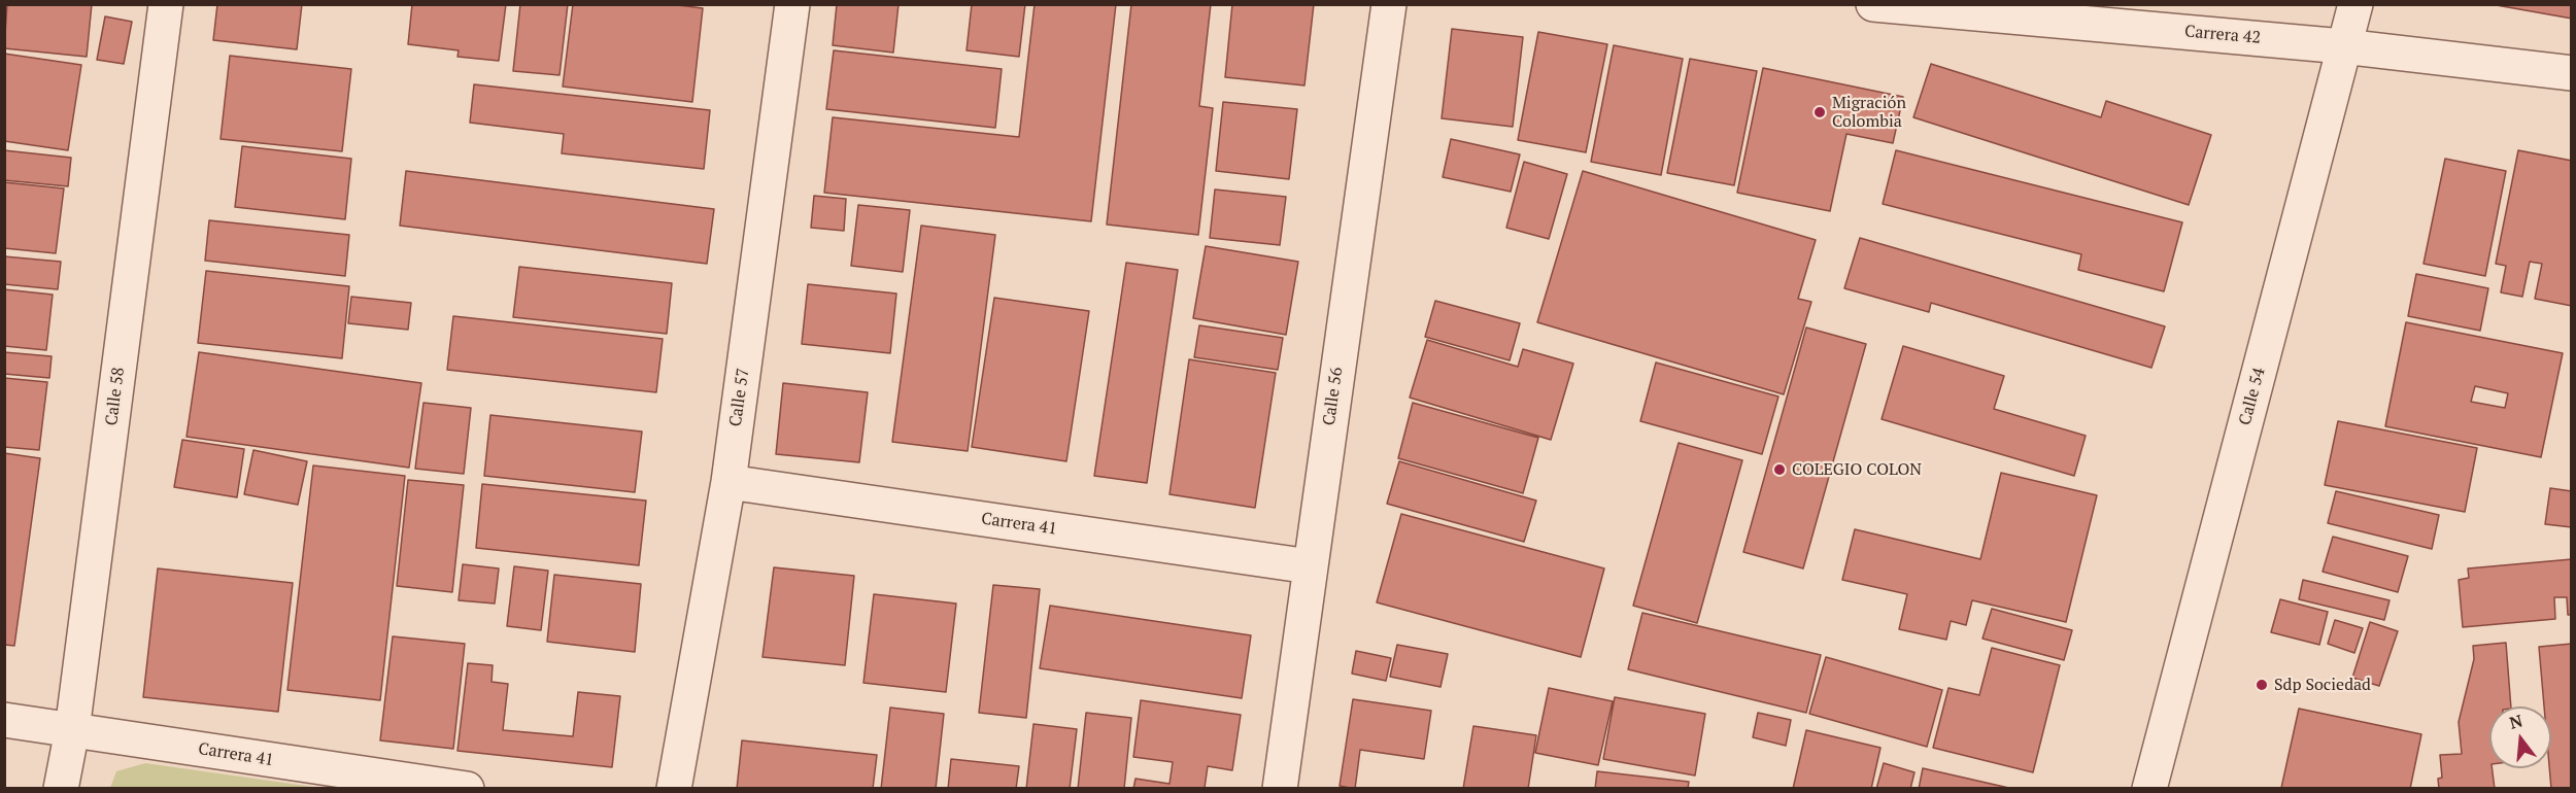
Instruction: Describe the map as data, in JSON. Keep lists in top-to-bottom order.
{
  "streets": {
    "street": [
      "Carrera 42",
      "Calle 58",
      "Calle 56",
      "Calle 54",
      "Calle 57",
      "Carrera 41"
    ]
  },
  "crossings": [
    ["Carrera 42", "Calle 54"],
    ["Calle 58", "Carrera 41"],
    ["Calle 56", "Carrera 41"],
    ["Calle 57", "Carrera 41"]
  ],
  "places": ["Migración Colombia", "COLEGIO COLON", "Sdp Sociedad"],
  "north": "top"
}
